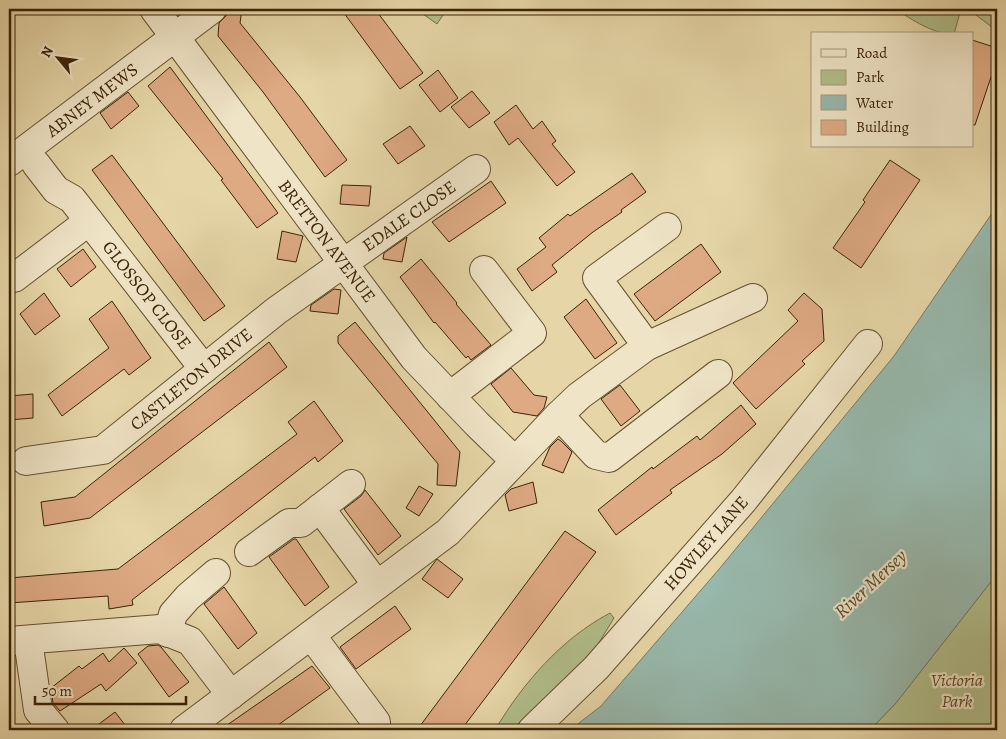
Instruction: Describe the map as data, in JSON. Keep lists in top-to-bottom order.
{
  "streets": {
    "street": [
      "ABNEY MEWS",
      "EDALE CLOSE",
      "BRETTON AVENUE",
      "GLOSSOP CLOSE",
      "CASTLETON DRIVE",
      "HOWLEY LANE"
    ]
  },
  "crossings": [
    ["ABNEY MEWS", "BRETTON AVENUE"],
    ["EDALE CLOSE", "BRETTON AVENUE"],
    ["EDALE CLOSE", "CASTLETON DRIVE"],
    ["BRETTON AVENUE", "CASTLETON DRIVE"],
    ["GLOSSOP CLOSE", "CASTLETON DRIVE"]
  ],
  "water": ["River Mersey"],
  "parks": ["Victoria Park"],
  "legend": [
    "Road",
    "Park",
    "Water",
    "Building"
  ],
  "scale_bar": "50 m",
  "north": "top left"
}
